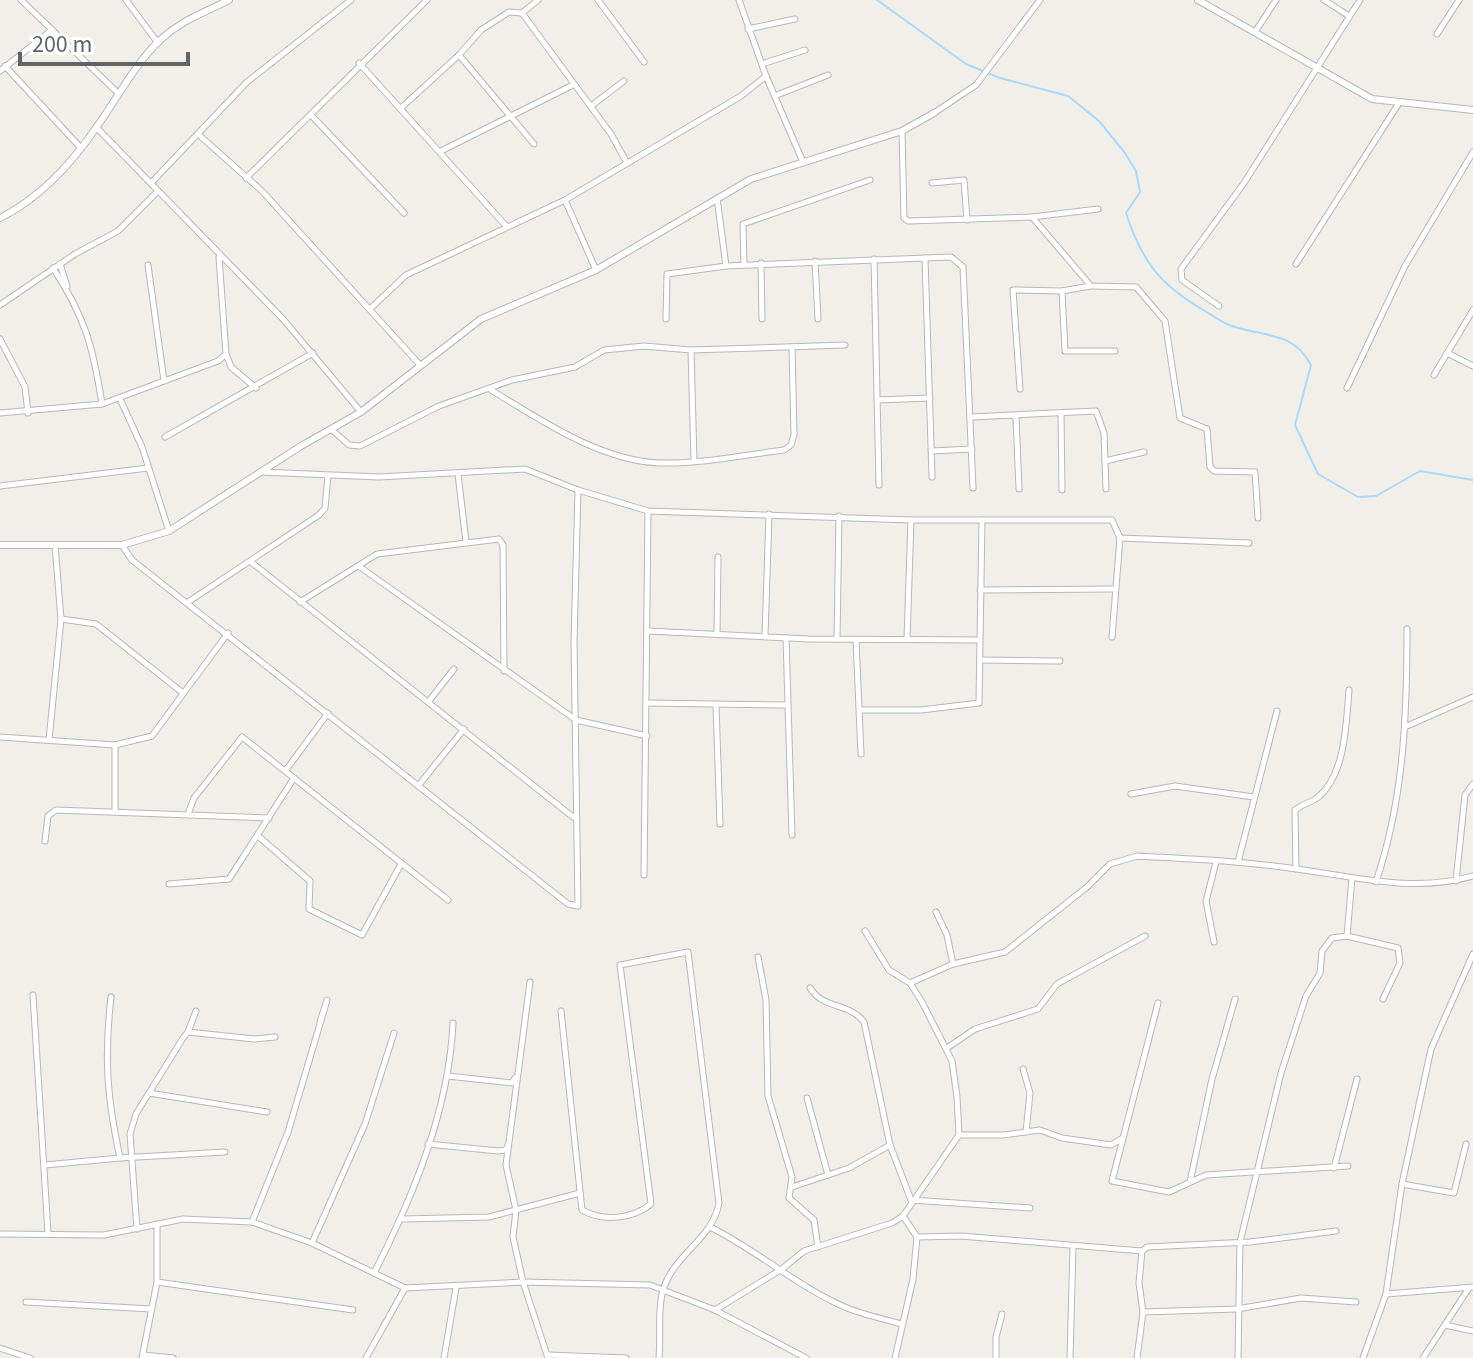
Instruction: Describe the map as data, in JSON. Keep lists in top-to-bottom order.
{
  "scale_bar": "200 m"
}
